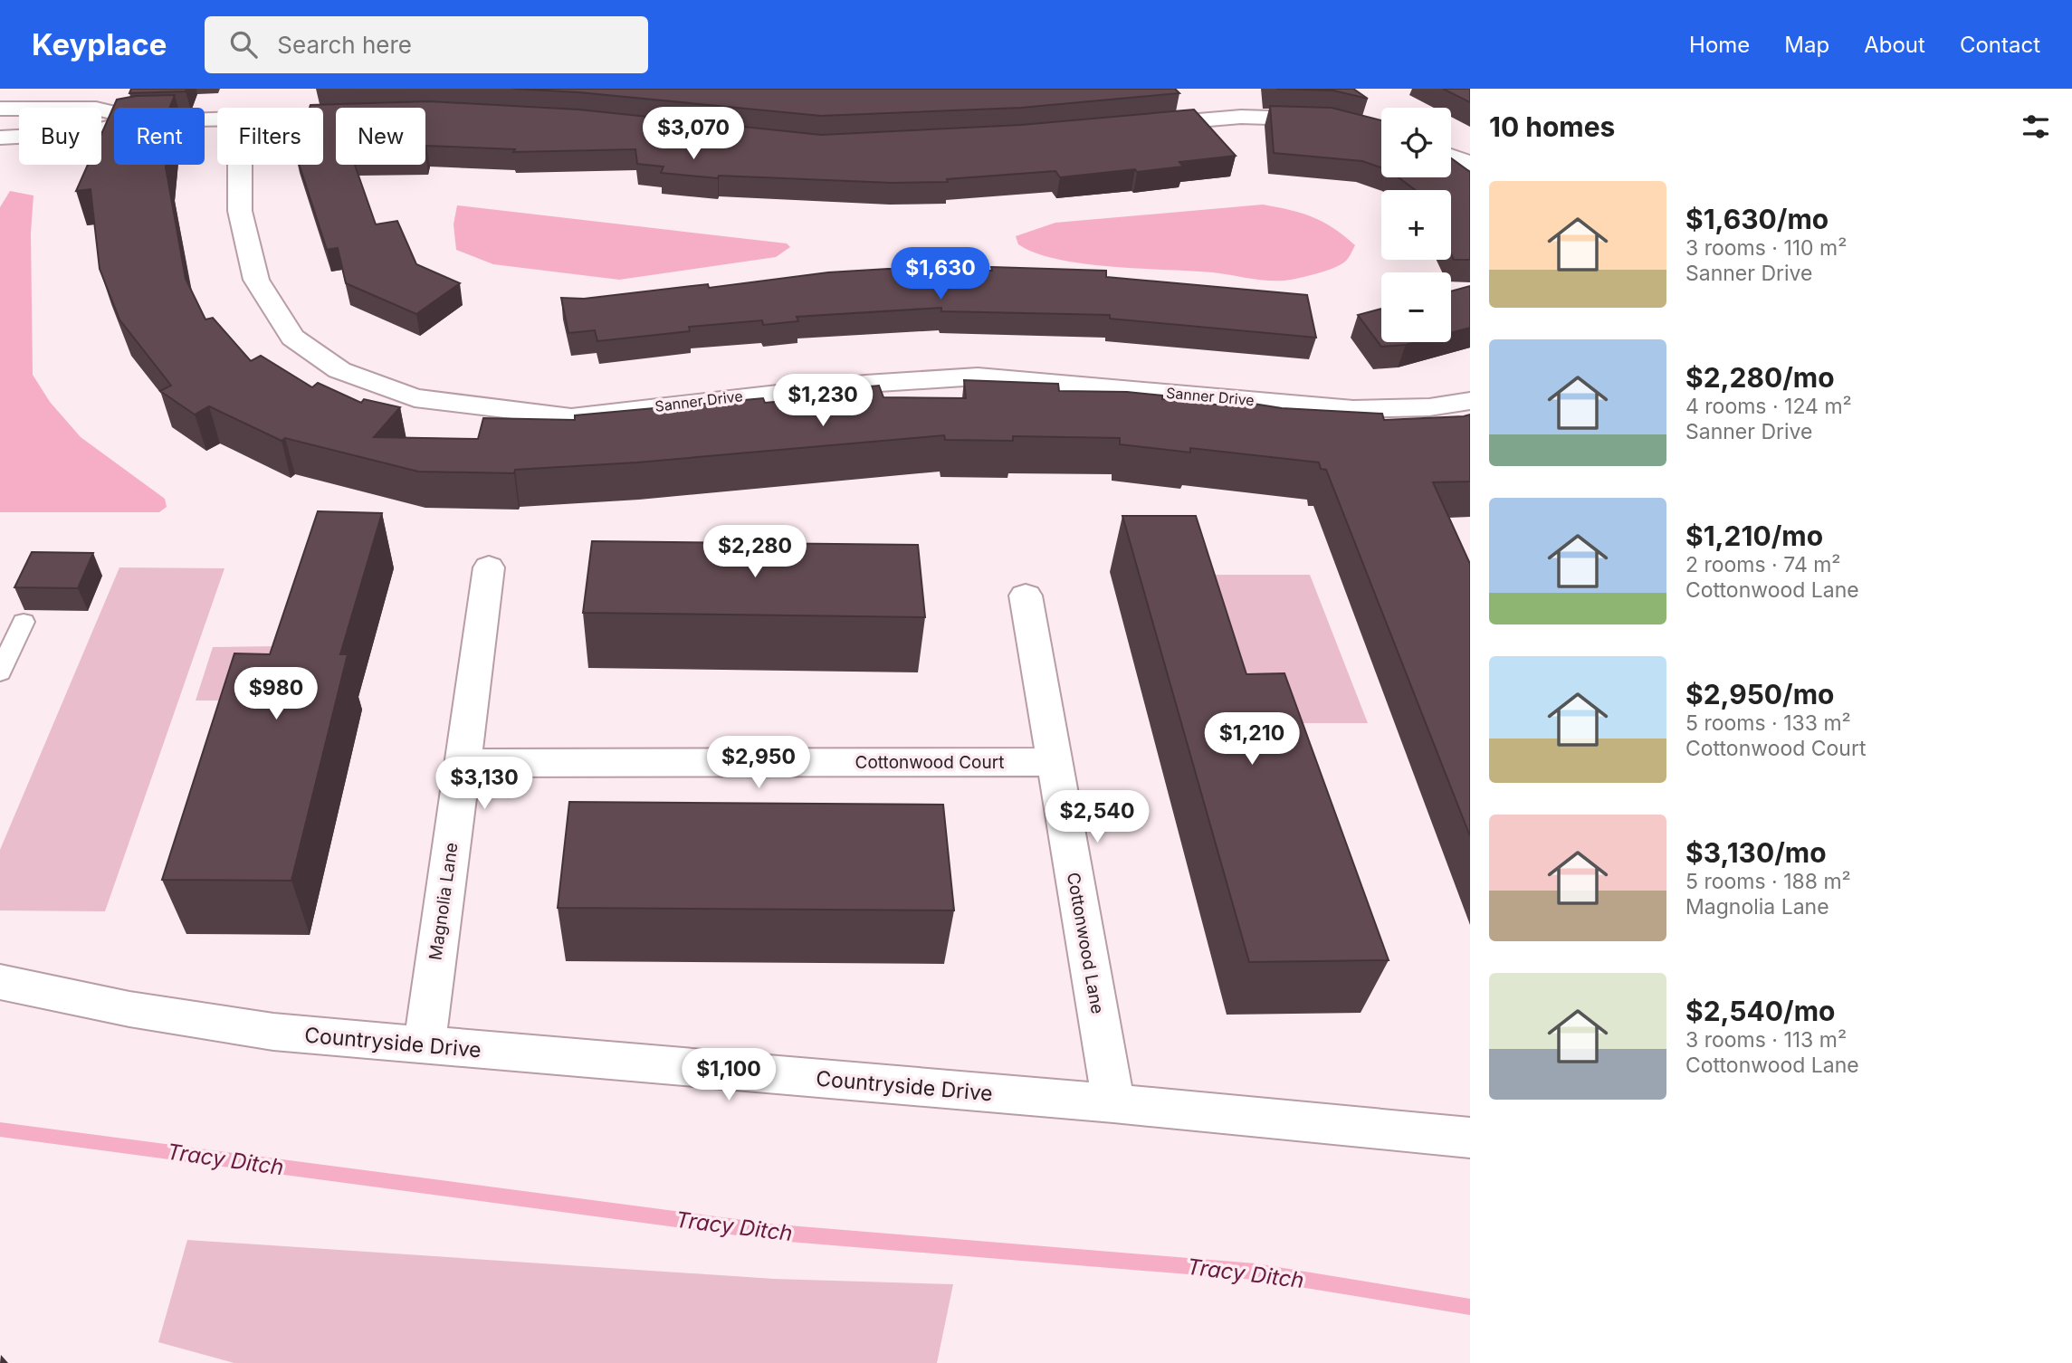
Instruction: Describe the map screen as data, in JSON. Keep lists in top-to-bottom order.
{
  "streets": {
    "street": [
      "Sanner Drive",
      "Cottonwood Court",
      "Magnolia Lane",
      "Cottonwood Lane",
      "Countryside Drive"
    ]
  },
  "crossings": [
    ["Cottonwood Court", "Magnolia Lane"],
    ["Cottonwood Court", "Cottonwood Lane"],
    ["Magnolia Lane", "Countryside Drive"],
    ["Cottonwood Lane", "Countryside Drive"]
  ],
  "water": ["Tracy Ditch"],
  "page": {
    "header": "Keyplace",
    "search": "Search here",
    "nav": [
      "Home",
      "Map",
      "About",
      "Contact"
    ],
    "heading": "10 homes",
    "price": [
      "$3,070",
      "$1,630",
      "$1,230",
      "$2,280",
      "$980",
      "$1,210",
      "$2,950",
      "$3,130",
      "$2,540",
      "$1,100"
    ],
    "map_buttons": ["+", "−"],
    "chip": [
      "Buy",
      "Rent",
      "Filters",
      "New"
    ],
    "list": [
      {
        "name": "$1,630/mo",
        "note": "3 rooms · 110 m² · Sanner Drive"
      },
      {
        "name": "$2,280/mo",
        "note": "4 rooms · 124 m² · Sanner Drive"
      },
      {
        "name": "$1,210/mo",
        "note": "2 rooms · 74 m² · Cottonwood Lane"
      },
      {
        "name": "$2,950/mo",
        "note": "5 rooms · 133 m² · Cottonwood Court"
      },
      {
        "name": "$3,130/mo",
        "note": "5 rooms · 188 m² · Magnolia Lane"
      },
      {
        "name": "$2,540/mo",
        "note": "3 rooms · 113 m² · Cottonwood Lane"
      }
    ]
  }
}
